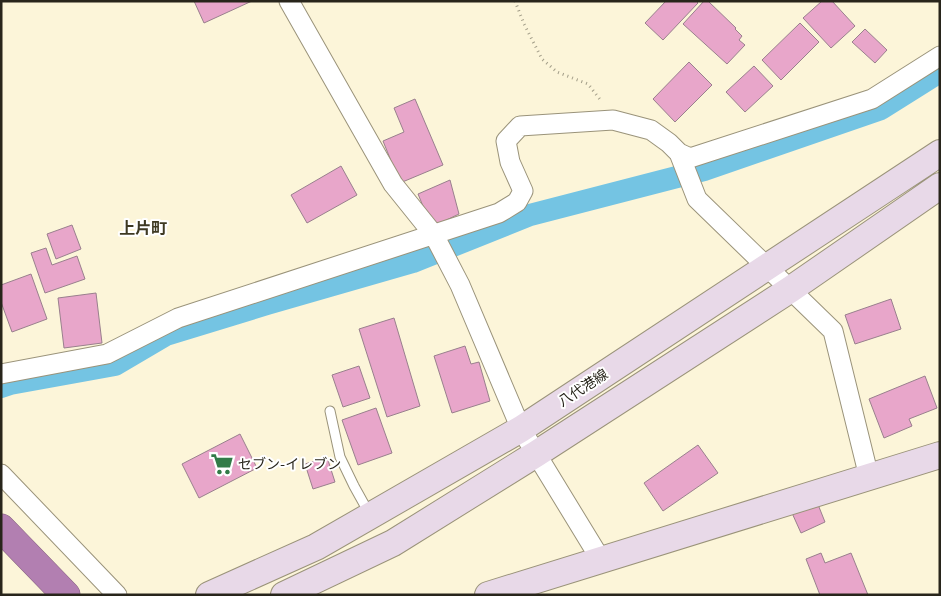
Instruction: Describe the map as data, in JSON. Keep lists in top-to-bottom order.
{
  "streets": {
    "main road": ["八代港線"]
  },
  "districts": ["上片町"],
  "places": {
    "supermarket": ["セブン-イレブン"]
  }
}
